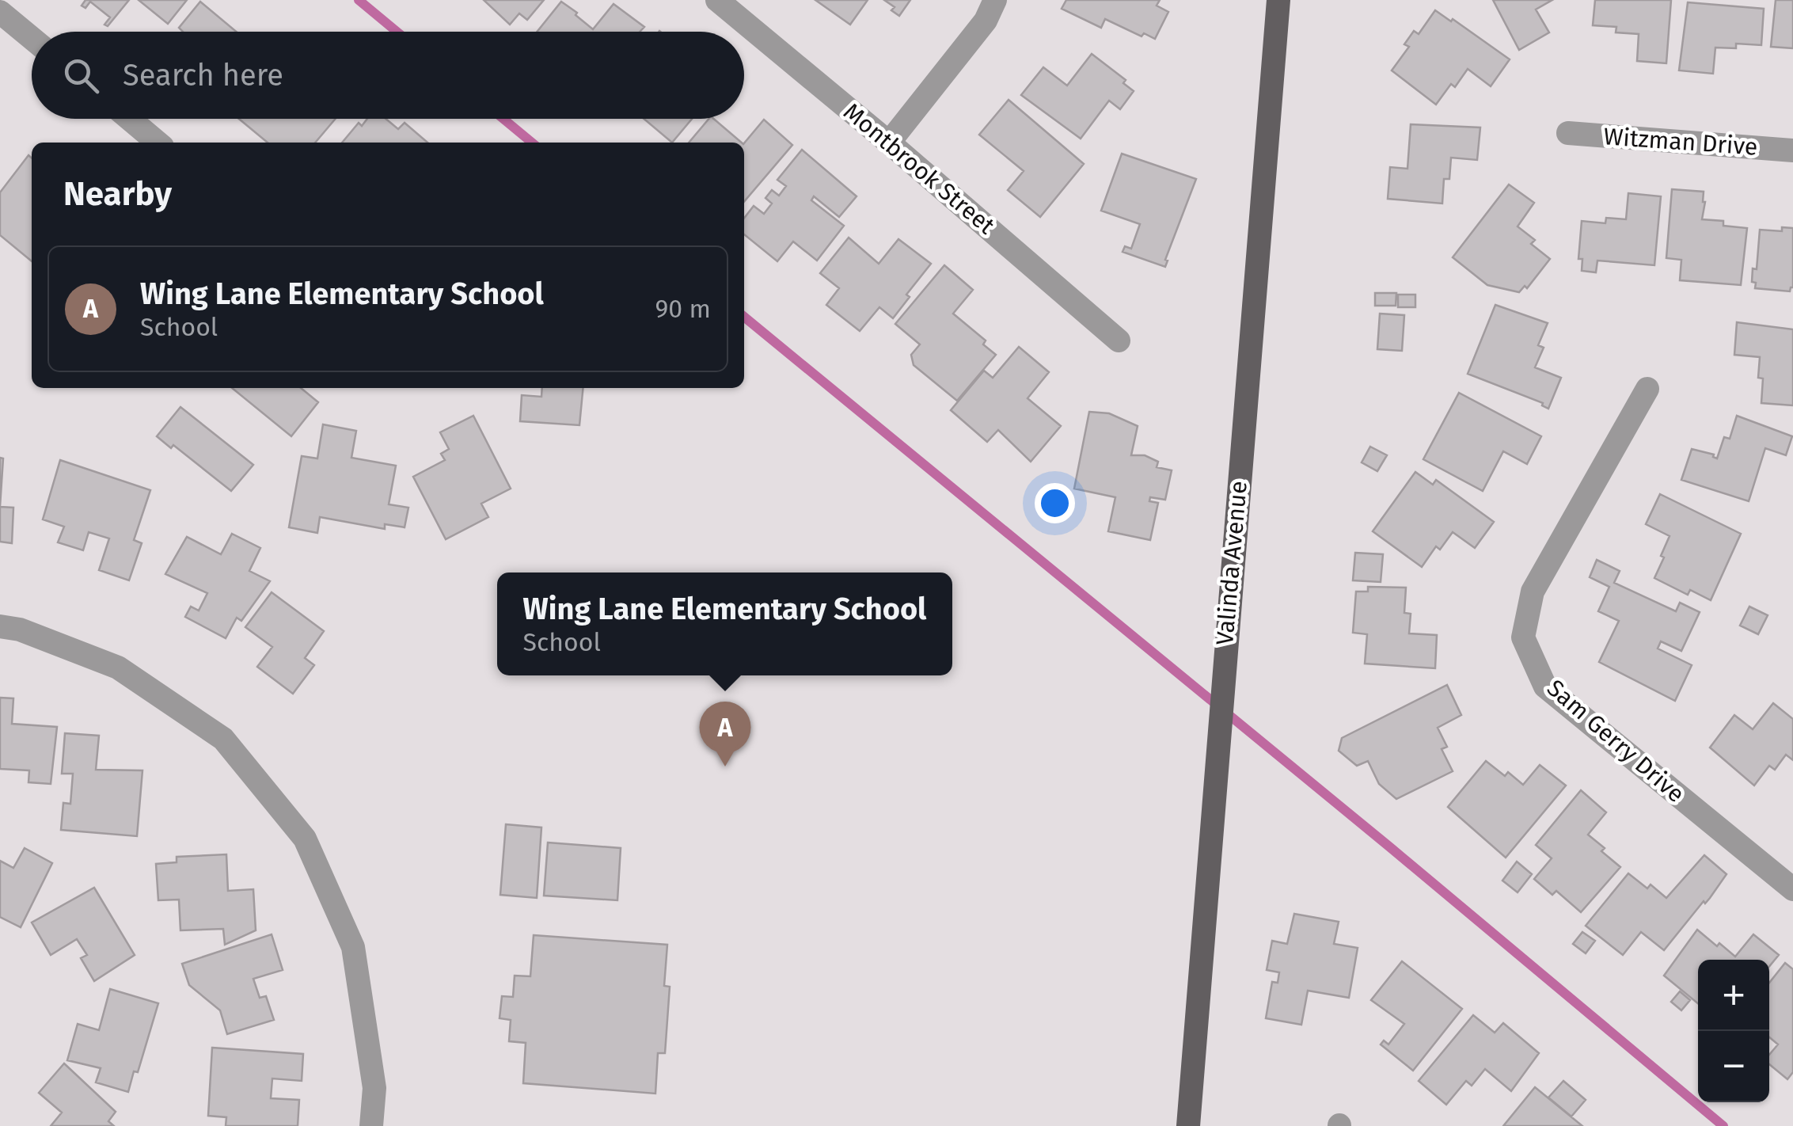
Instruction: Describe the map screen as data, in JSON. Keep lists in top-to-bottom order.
{
  "streets": {
    "main road": ["Valinda Avenue"],
    "street": ["Witzman Drive", "Montbrook Street", "Sam Gerry Drive"]
  },
  "page": {
    "search": "Search here",
    "heading": "Nearby",
    "list": [
      {
        "mark": "A",
        "name": "Wing Lane Elementary School",
        "note": "School",
        "value": "90 m"
      }
    ],
    "popup": ["Wing Lane Elementary School", "School"],
    "pins": "A",
    "map_buttons": ["+", "−"]
  }
}
